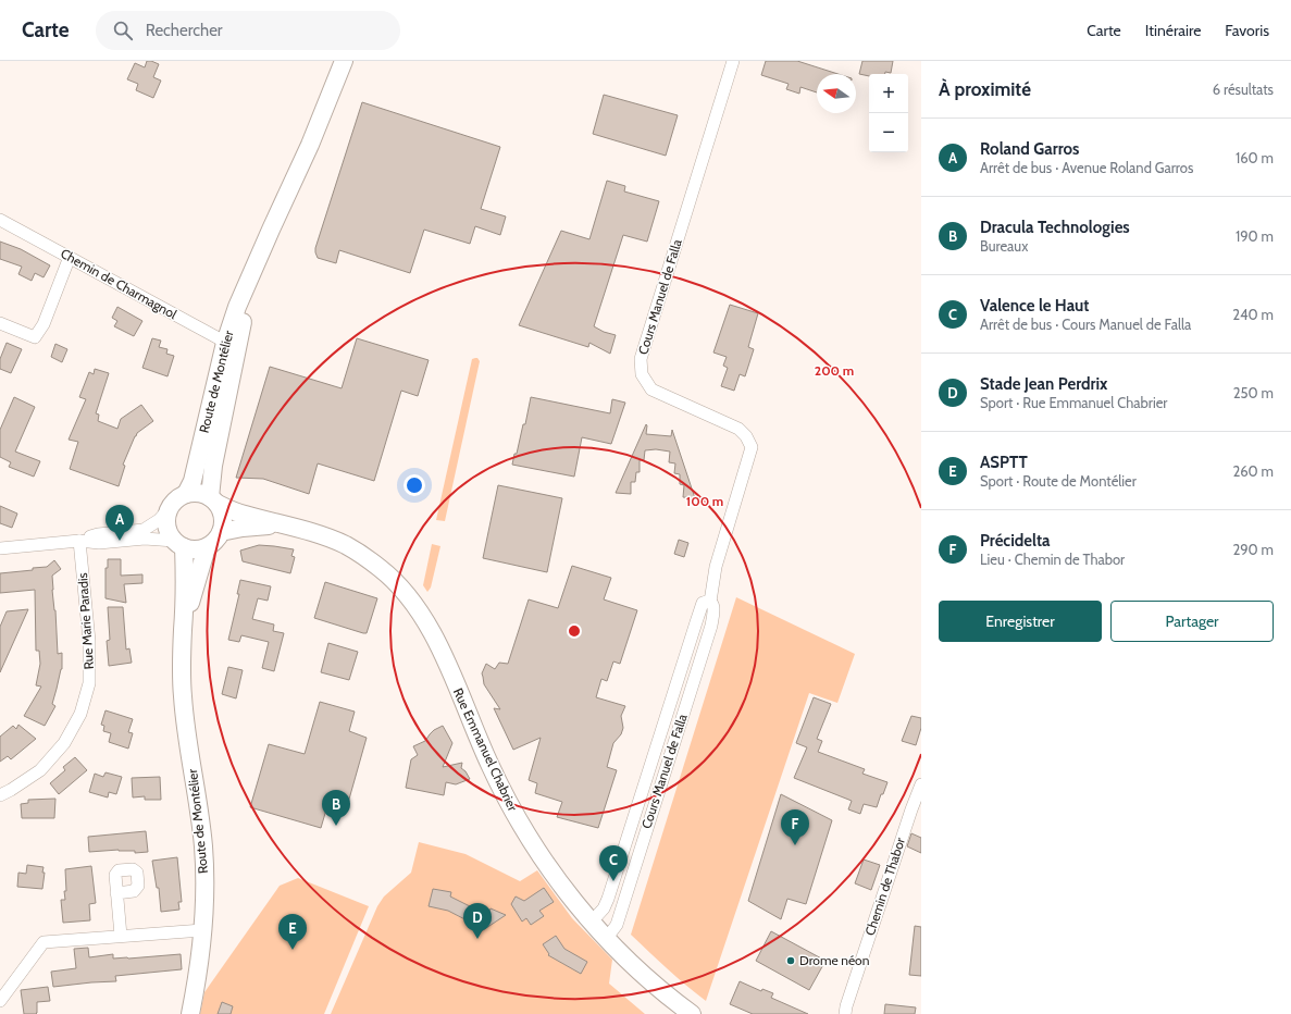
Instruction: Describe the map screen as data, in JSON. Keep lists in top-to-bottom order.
{
  "streets": {
    "main road": ["Route de Montélier", "Rue Emmanuel Chabrier"],
    "street": [
      "Chemin de Charmagnol",
      "Cours Manuel de Falla",
      "Rue Marie Paradis",
      "Chemin de Thabor"
    ]
  },
  "crossings": [
    ["Chemin de Charmagnol", "Route de Montélier"],
    ["Cours Manuel de Falla", "Rue Emmanuel Chabrier"],
    ["Route de Montélier", "Rue Emmanuel Chabrier"]
  ],
  "places": ["Drome néon"],
  "north": "left",
  "page": {
    "header": "Carte",
    "search": "Rechercher",
    "nav": ["Carte", "Itinéraire", "Favoris"],
    "heading": ["À proximité", "6 résultats"],
    "map_buttons": ["+", "−"],
    "list": [
      {
        "mark": "A",
        "name": "Roland Garros",
        "note": "Arrêt de bus · Avenue Roland Garros",
        "value": "160 m"
      },
      {
        "mark": "B",
        "name": "Dracula Technologies",
        "note": "Bureaux",
        "value": "190 m"
      },
      {
        "mark": "C",
        "name": "Valence le Haut",
        "note": "Arrêt de bus · Cours Manuel de Falla",
        "value": "240 m"
      },
      {
        "mark": "D",
        "name": "Stade Jean Perdrix",
        "note": "Sport · Rue Emmanuel Chabrier",
        "value": "250 m"
      },
      {
        "mark": "E",
        "name": "ASPTT",
        "note": "Sport · Route de Montélier",
        "value": "260 m"
      },
      {
        "mark": "F",
        "name": "Précidelta",
        "note": "Lieu · Chemin de Thabor",
        "value": "290 m"
      }
    ],
    "pins": [
      "A",
      "B",
      "F",
      "C",
      "D",
      "E"
    ],
    "buttons": ["Enregistrer", "Partager"]
  },
  "rings": ["200 m", "100 m"]
}
